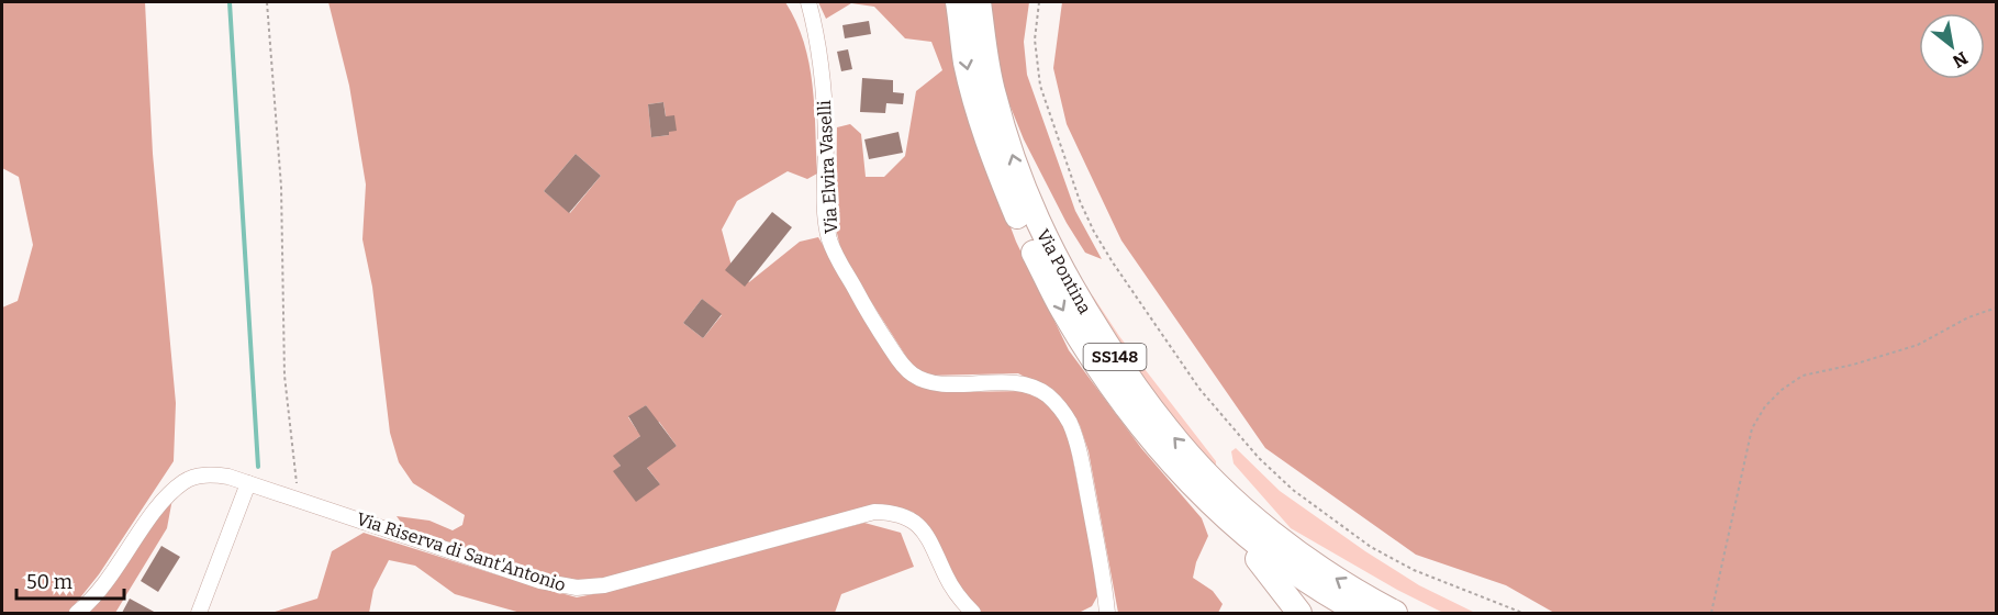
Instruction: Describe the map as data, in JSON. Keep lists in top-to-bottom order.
{
  "streets": {
    "highway": ["Via Pontina", "SS148"],
    "street": ["Via Elvira Vaselli", "Via Riserva di Sant'Antonio"]
  },
  "scale_bar": "50 m",
  "north": "bottom right"
}
